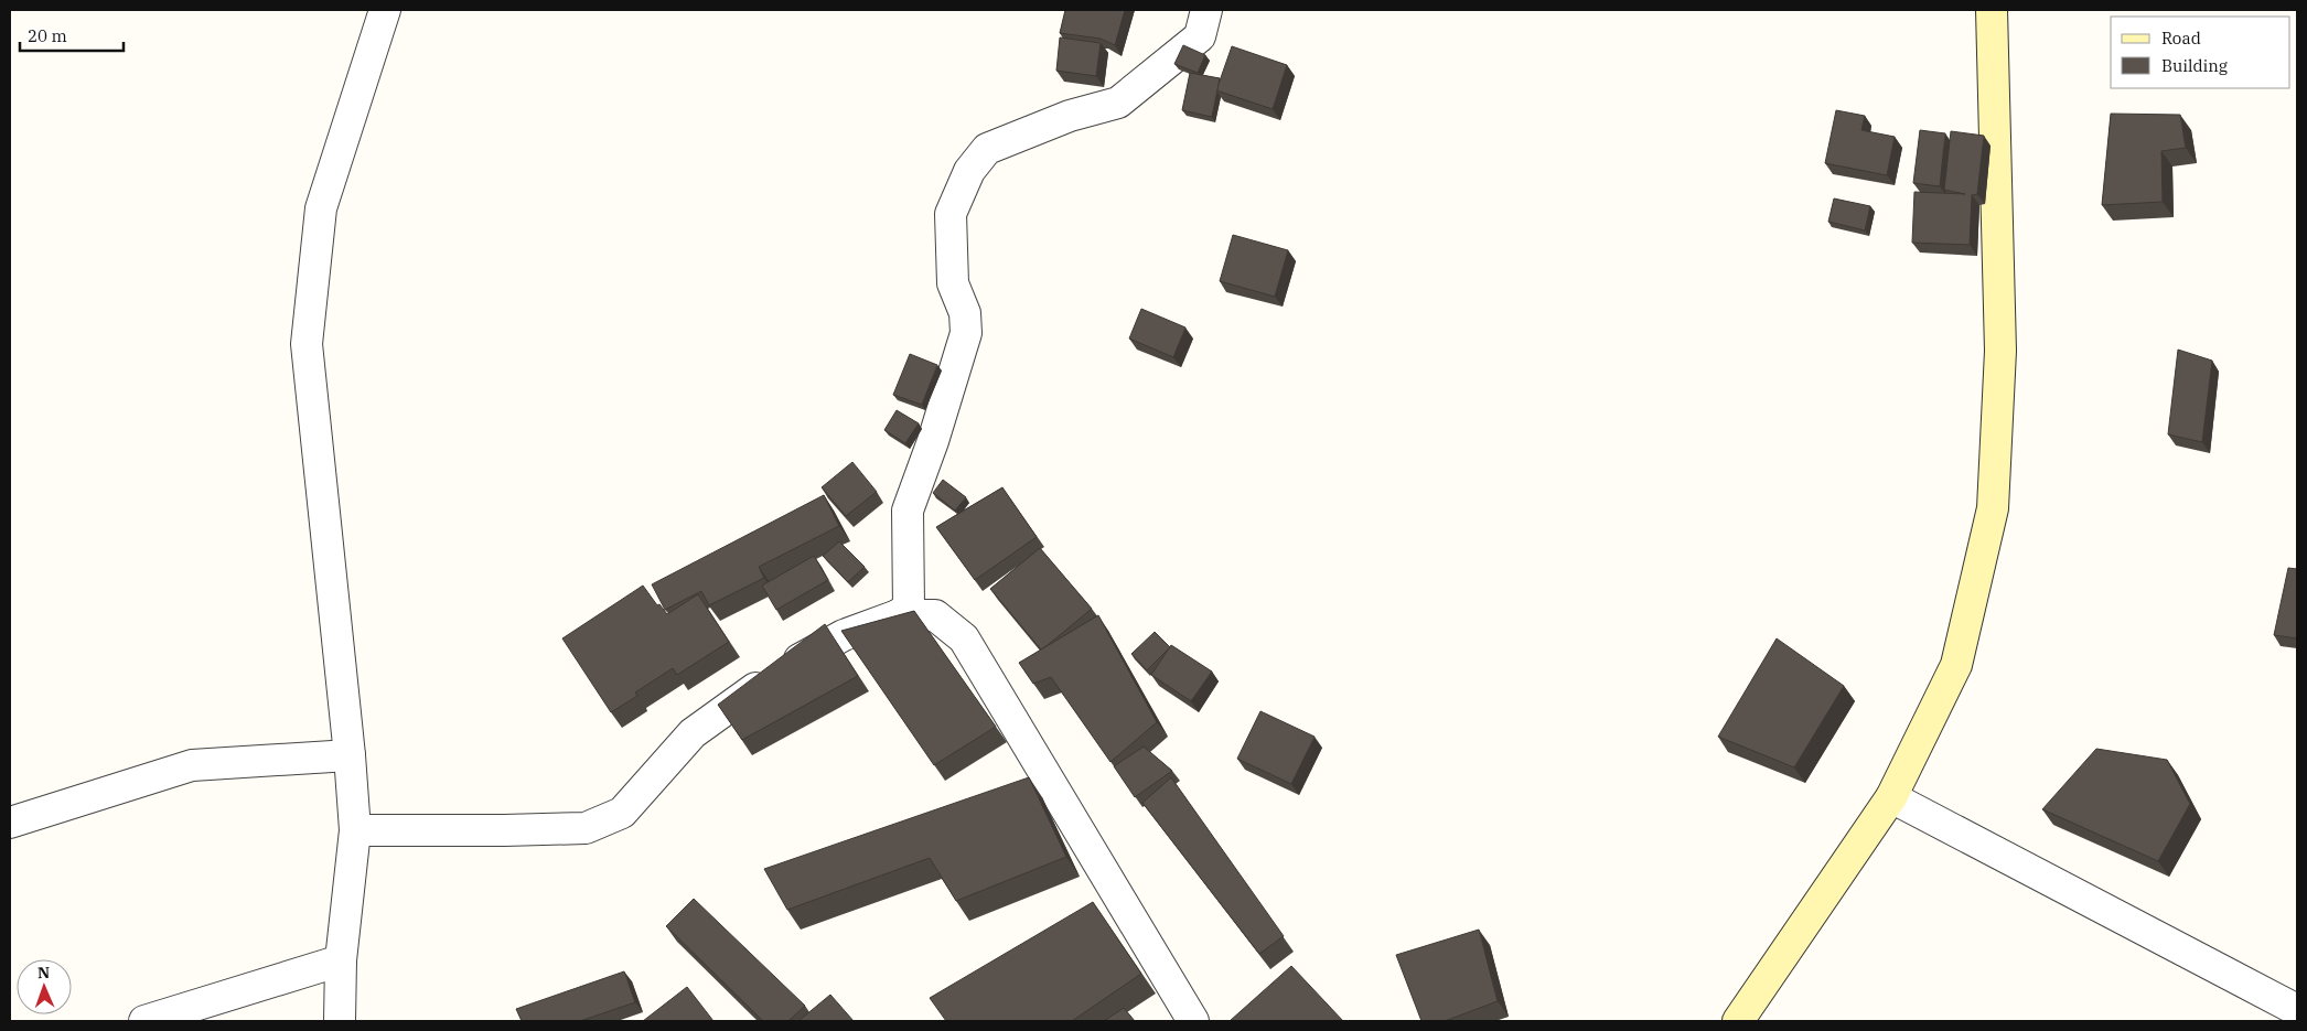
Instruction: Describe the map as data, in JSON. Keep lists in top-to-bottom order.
{
  "legend": ["Road", "Building"],
  "scale_bar": "20 m",
  "north": "top"
}
